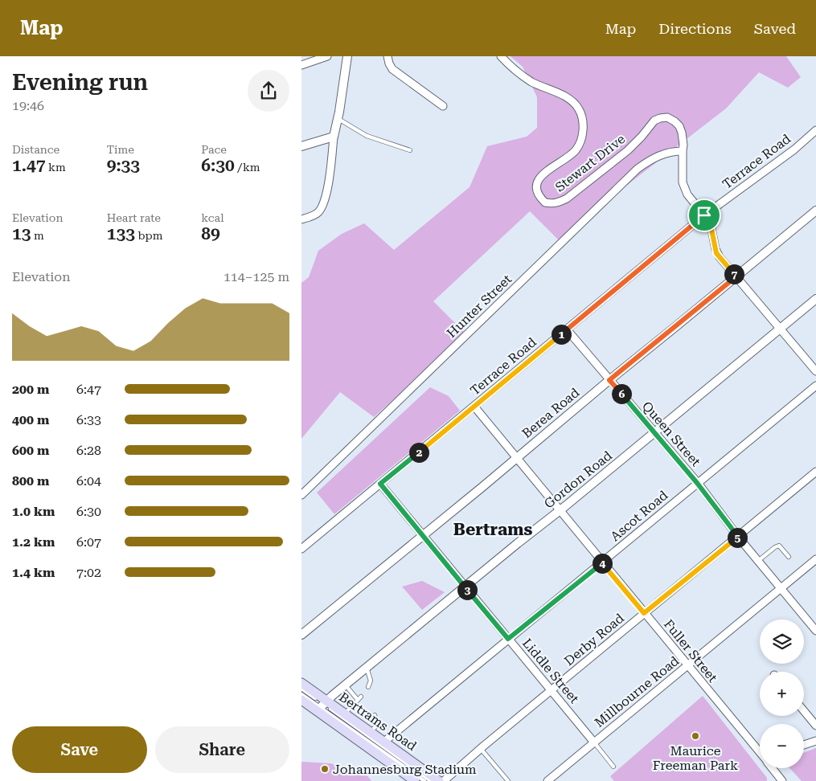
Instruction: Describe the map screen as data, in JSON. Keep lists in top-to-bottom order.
{
  "streets": {
    "main road": ["Bertrams Road"],
    "street": [
      "Terrace Road",
      "Stewart Drive",
      "Hunter Street",
      "Berea Road",
      "Queen Street",
      "Gordon Road",
      "Ascot Road",
      "Derby Road",
      "Fuller Street",
      "Liddle Street",
      "Millbourne Road"
    ]
  },
  "crossings": [
    ["Terrace Road", "Queen Street"],
    ["Terrace Road", "Fuller Street"],
    ["Terrace Road", "Liddle Street"],
    ["Stewart Drive", "Hunter Street"],
    ["Berea Road", "Queen Street"],
    ["Berea Road", "Fuller Street"],
    ["Berea Road", "Liddle Street"],
    ["Queen Street", "Gordon Road"],
    ["Queen Street", "Ascot Road"],
    ["Queen Street", "Derby Road"],
    ["Queen Street", "Millbourne Road"],
    ["Gordon Road", "Fuller Street"],
    ["Gordon Road", "Liddle Street"],
    ["Gordon Road", "Bertrams Road"],
    ["Ascot Road", "Fuller Street"],
    ["Ascot Road", "Liddle Street"],
    ["Ascot Road", "Bertrams Road"],
    ["Derby Road", "Fuller Street"],
    ["Derby Road", "Liddle Street"],
    ["Fuller Street", "Millbourne Road"],
    ["Liddle Street", "Millbourne Road"]
  ],
  "districts": ["Bertrams"],
  "places": ["Maurice Freeman Park", "Johannesburg Stadium"],
  "page": {
    "header": "Map",
    "nav": ["Map", "Directions", "Saved"],
    "heading": ["Evening run", "19:46"],
    "stats": [
      ["Distance", "1.47 km"],
      ["Time", "9:33"],
      ["Pace", "6:30 /km"],
      ["Elevation", "13 m"],
      ["Heart rate", "133 bpm"],
      ["kcal", "89"]
    ],
    "chart": ["Elevation", "114–125 m"],
    "pins": [
      "7",
      "1",
      "6",
      "2",
      "5",
      "4",
      "3"
    ],
    "list": [
      {
        "name": "200 m",
        "note": "6:47"
      },
      {
        "name": "400 m",
        "note": "6:33"
      },
      {
        "name": "600 m",
        "note": "6:28"
      },
      {
        "name": "800 m",
        "note": "6:04"
      },
      {
        "name": "1.0 km",
        "note": "6:30"
      },
      {
        "name": "1.2 km",
        "note": "6:07"
      },
      {
        "name": "1.4 km",
        "note": "7:02"
      }
    ],
    "map_buttons": ["+", "−"],
    "buttons": ["Save", "Share"]
  }
}
